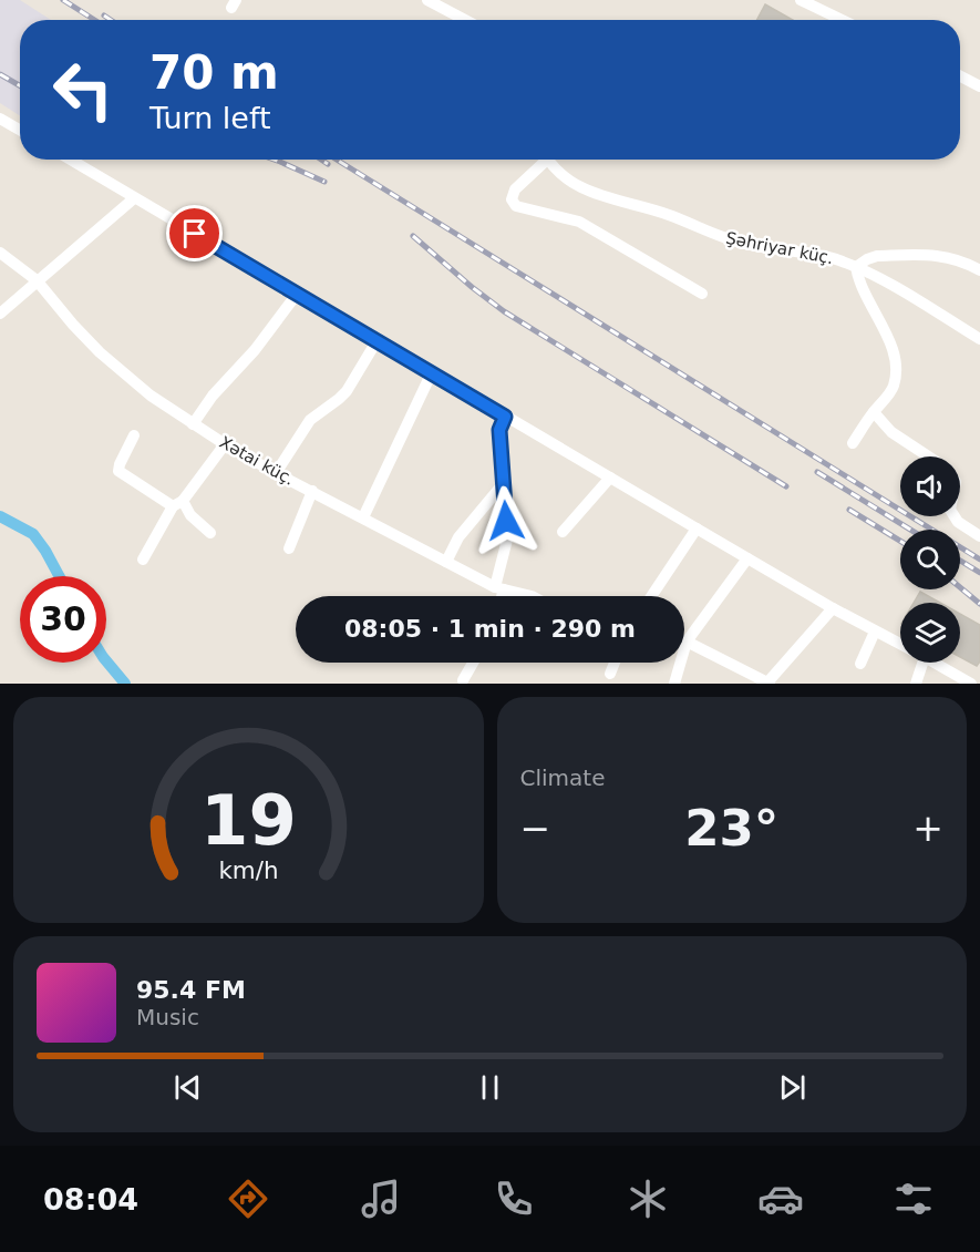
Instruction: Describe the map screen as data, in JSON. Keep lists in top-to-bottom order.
{
  "streets": {
    "street": ["Şəhriyar küç.", "Xətai küç."]
  },
  "page": {
    "turn": ["70 m", "Turn left"],
    "limit": "30",
    "trip": "08:05 · 1 min · 290 m",
    "tile": "Climate",
    "heat": ["−", "23°", "+"],
    "song": ["95.4 FM", "Music"],
    "tabs": "08:04",
    "gauge": ["19", "km/h"]
  }
}
